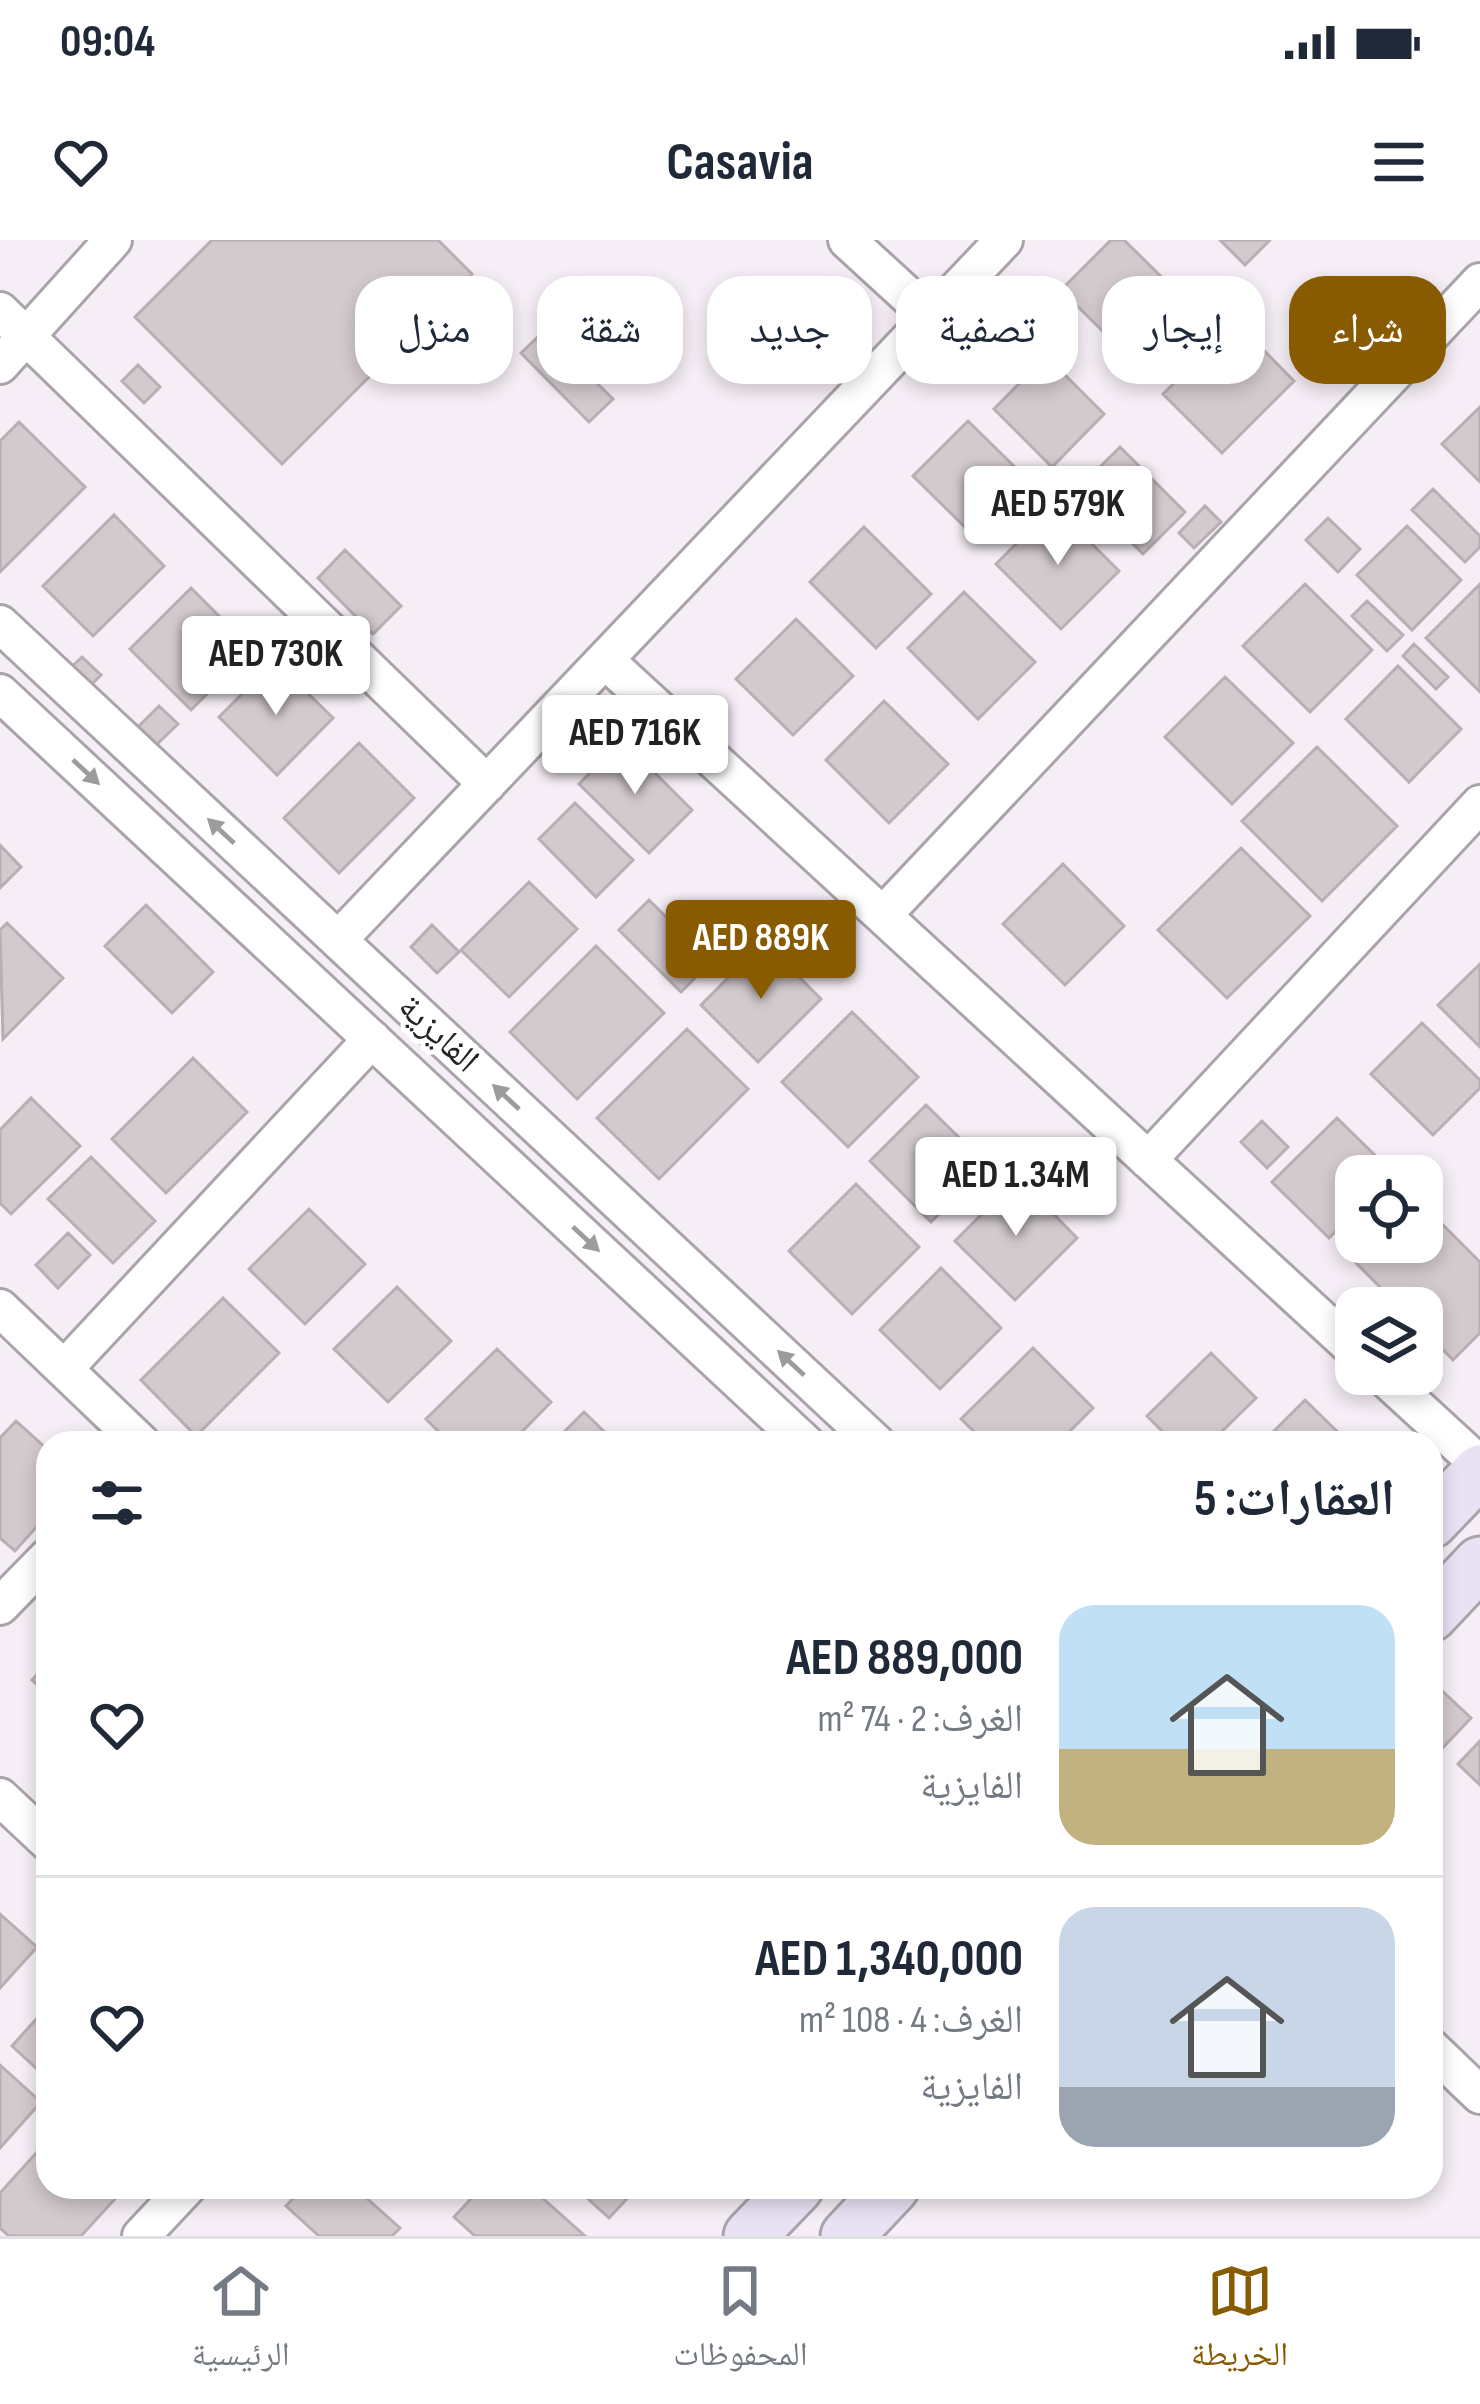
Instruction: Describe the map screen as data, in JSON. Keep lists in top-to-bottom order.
{
  "streets": {
    "street": ["الفايزية"]
  },
  "page": {
    "status": "09:04",
    "header": "Casavia",
    "chip": [
      "شراء",
      "إيجار",
      "تصفية",
      "جديد",
      "شقة",
      "منزل"
    ],
    "price": [
      "AED 579K",
      "AED 730K",
      "AED 716K",
      "AED 889K",
      "AED 1.34M"
    ],
    "heading": "العقارات: 5",
    "list": [
      {
        "name": "AED 889,000",
        "note": "الغرف: 2 · 74 m² · الفايزية"
      },
      {
        "name": "AED 1,340,000",
        "note": "الغرف: 4 · 108 m² · الفايزية"
      }
    ],
    "tabs": ["الخريطة", "المحفوظات", "الرئيسية"]
  }
}
